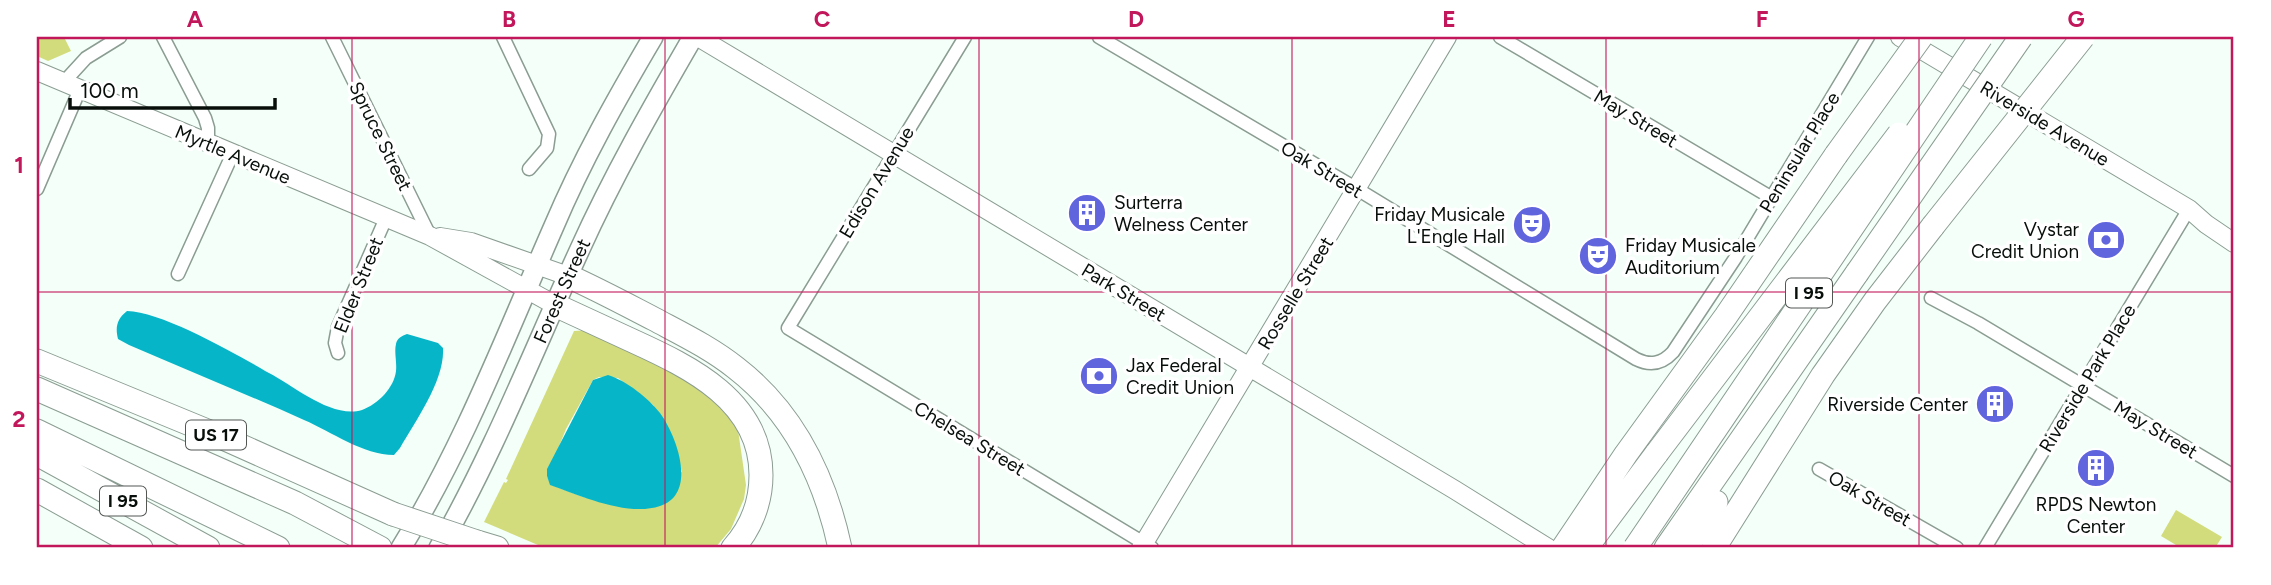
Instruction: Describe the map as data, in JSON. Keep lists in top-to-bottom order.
{
  "streets": {
    "highway": ["I 95", "US 17"],
    "main road": ["Forest Street"],
    "street": [
      "May Street",
      "Riverside Avenue",
      "Spruce Street",
      "Peninsular Place",
      "Myrtle Avenue",
      "Oak Street",
      "Edison Avenue",
      "Elder Street",
      "Park Street",
      "Rosselle Street",
      "Riverside Park Place",
      "Chelsea Street"
    ]
  },
  "crossings": [
    ["May Street", "Peninsular Place"],
    ["May Street", "Riverside Park Place"],
    ["Riverside Avenue", "Riverside Park Place"],
    ["Spruce Street", "Myrtle Avenue"],
    ["Peninsular Place", "Oak Street"],
    ["Myrtle Avenue", "Elder Street"],
    ["Myrtle Avenue", "Forest Street"],
    ["Oak Street", "Rosselle Street"],
    ["Edison Avenue", "Park Street"],
    ["Edison Avenue", "Chelsea Street"],
    ["Forest Street", "Park Street"],
    ["Park Street", "Rosselle Street"],
    ["Rosselle Street", "Chelsea Street"]
  ],
  "places": {
    "building": ["Surterra Welness Center", "Riverside Center", "RPDS Newton Center"],
    "theatre": ["Friday Musicale L'Engle Hall", "Friday Musicale Auditorium"],
    "bank": ["Vystar Credit Union", "Jax Federal Credit Union"]
  },
  "scale_bar": "100 m",
  "grid": {
    "columns": [
      "A",
      "B",
      "C",
      "D",
      "E",
      "F",
      "G"
    ],
    "rows": ["1", "2"]
  }
}
